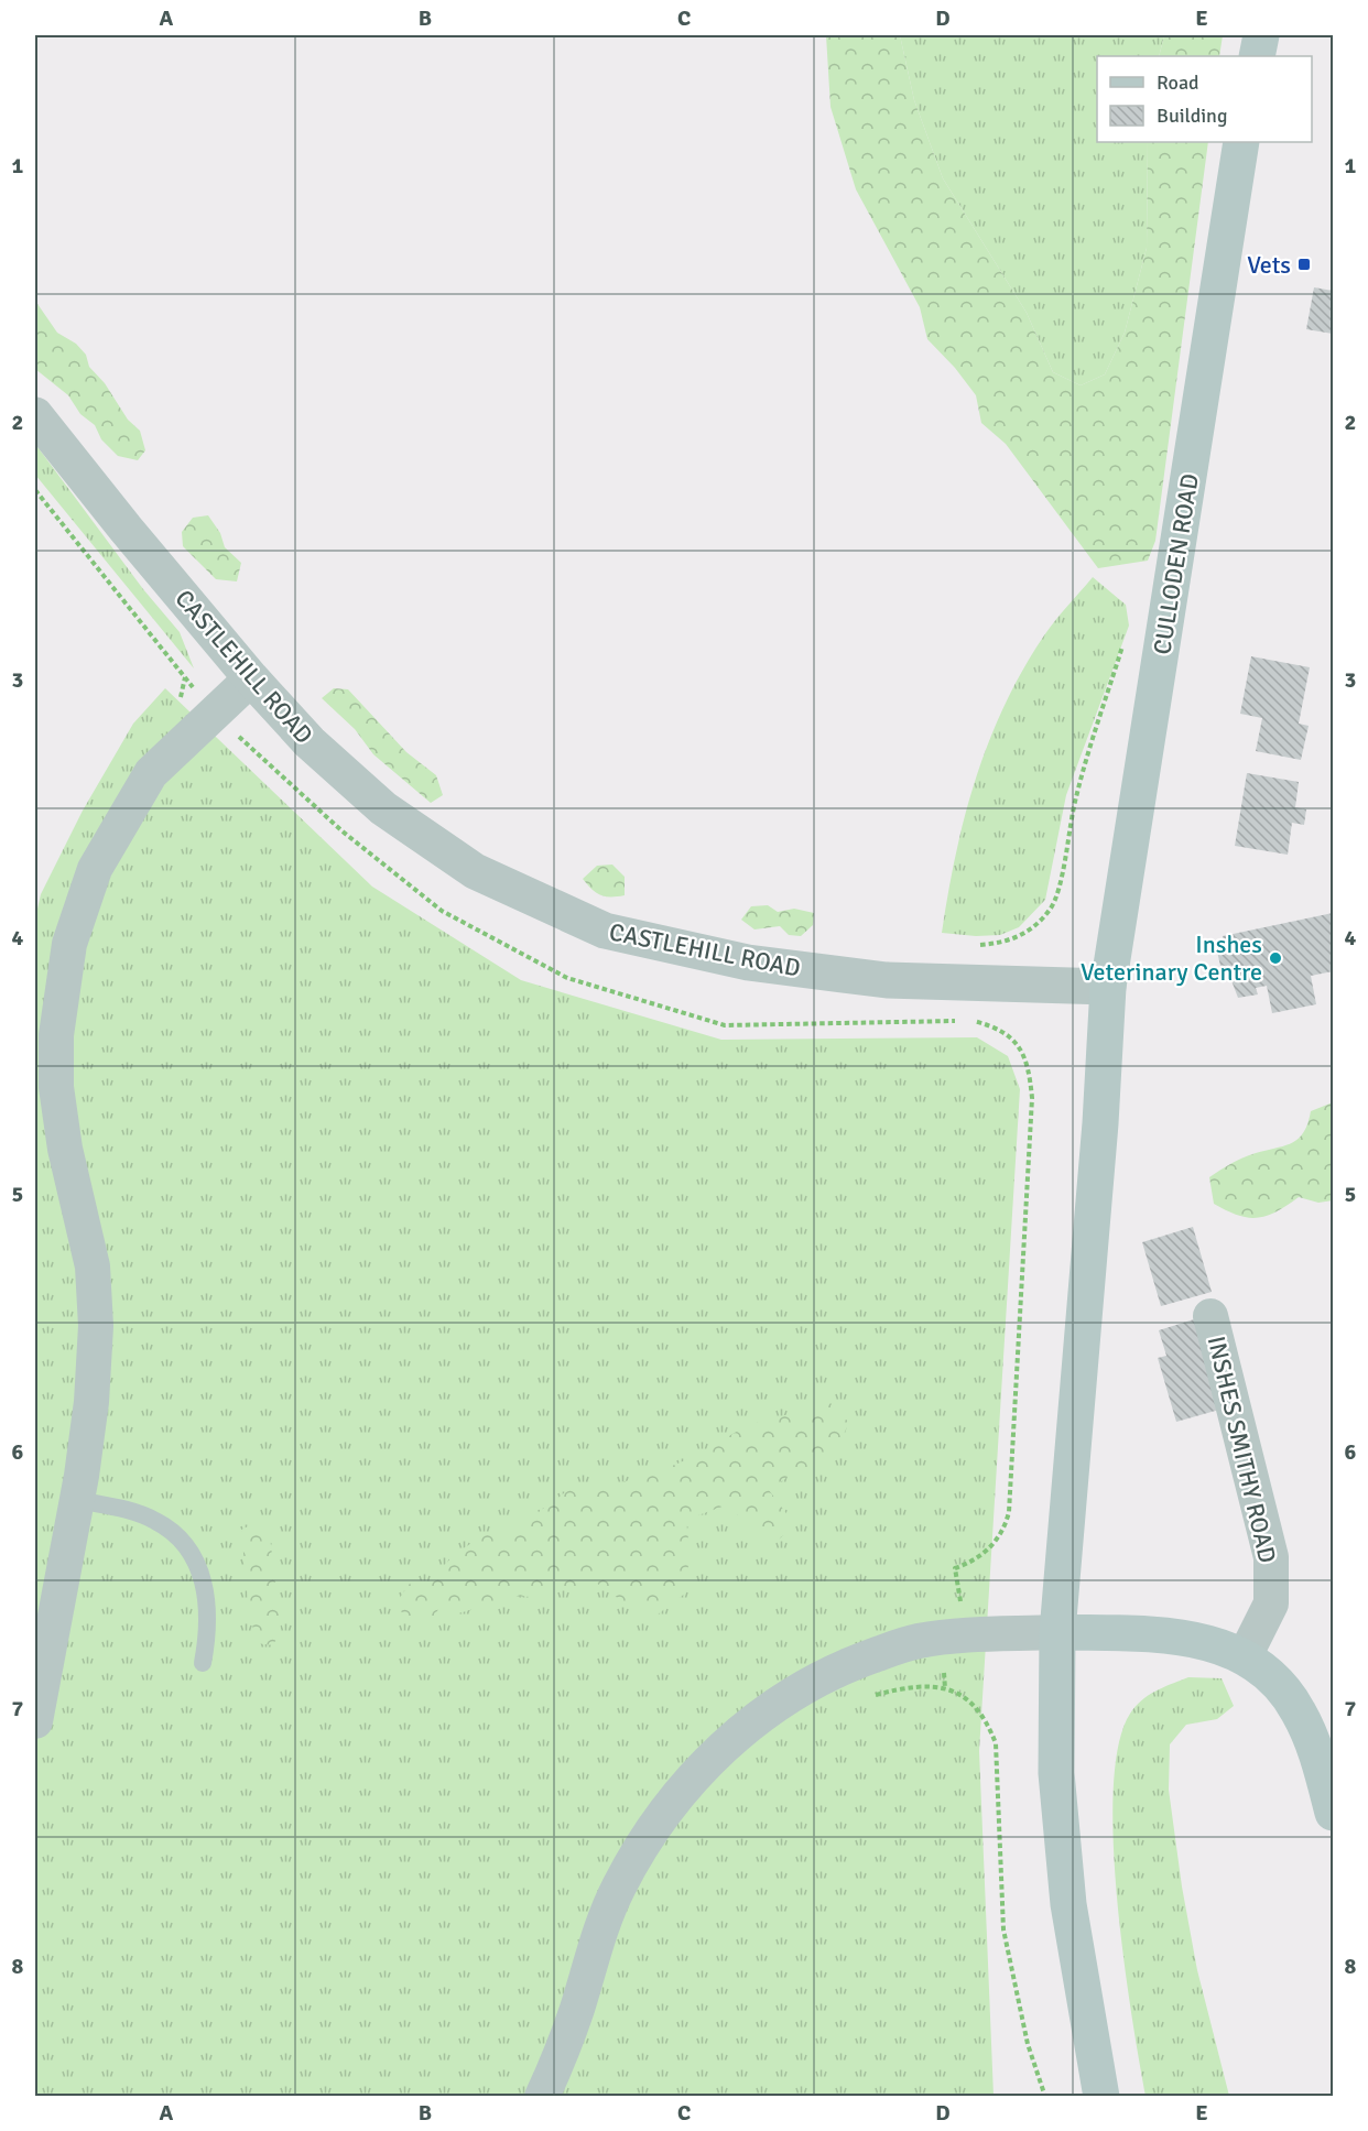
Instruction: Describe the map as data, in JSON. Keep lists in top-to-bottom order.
{
  "streets": {
    "main road": ["CULLODEN ROAD"],
    "street": ["CASTLEHILL ROAD", "INSHES SMITHY ROAD"]
  },
  "crossings": [
    ["CULLODEN ROAD", "CASTLEHILL ROAD"]
  ],
  "places": {
    "transit": ["Vets"],
    "other": ["Inshes Veterinary Centre"]
  },
  "legend": ["Road", "Building"],
  "grid": {
    "columns": [
      "A",
      "B",
      "C",
      "D",
      "E"
    ],
    "rows": [
      "1",
      "2",
      "3",
      "4",
      "5",
      "6",
      "7",
      "8"
    ]
  }
}
